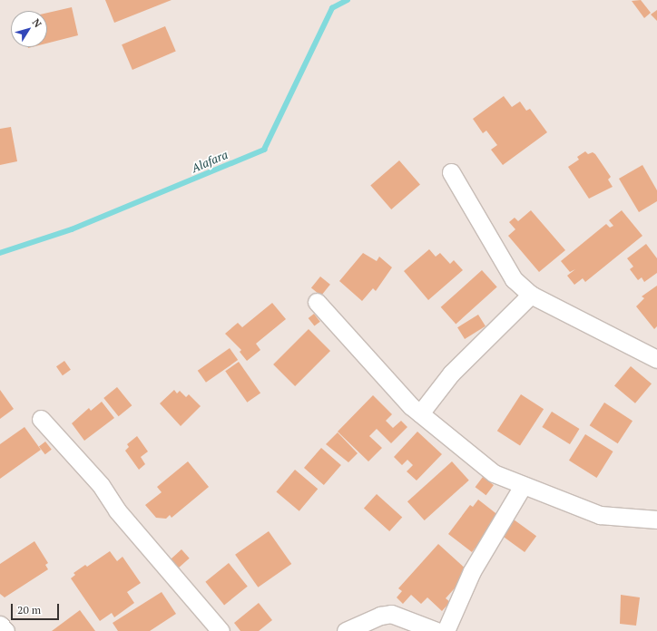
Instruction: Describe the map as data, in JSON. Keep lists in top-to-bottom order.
{
  "water": ["Alafara"],
  "scale_bar": "20 m",
  "north": "top right"
}
